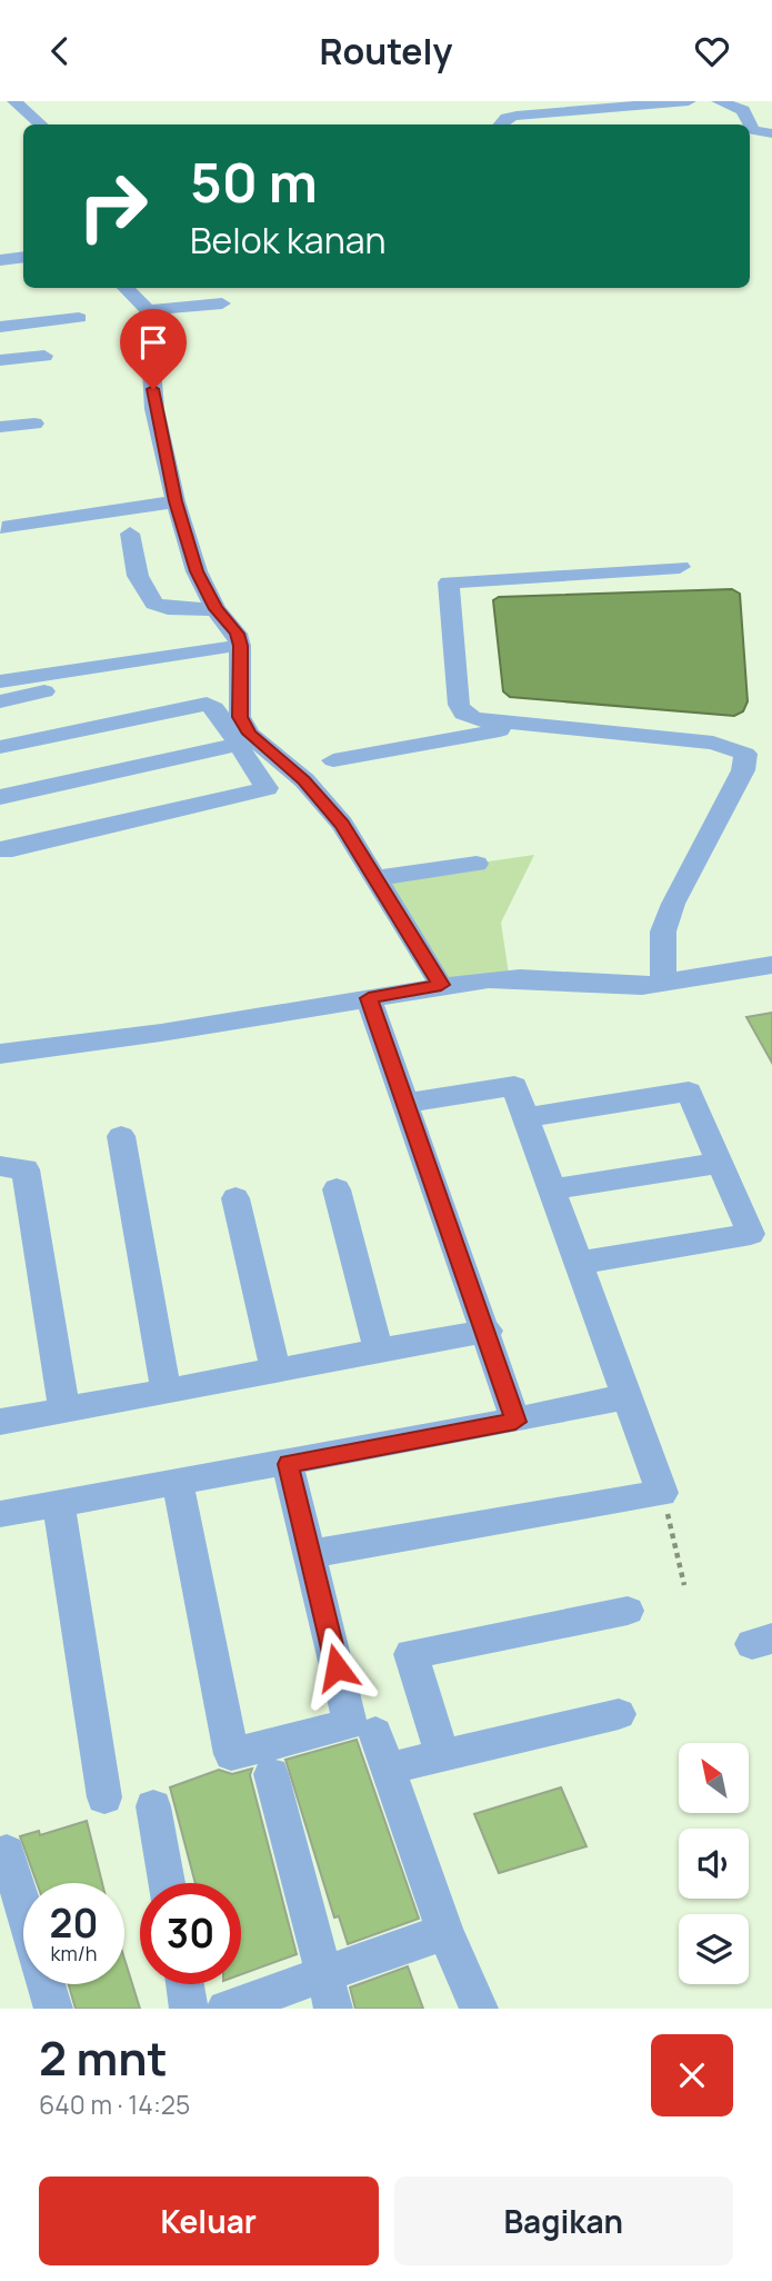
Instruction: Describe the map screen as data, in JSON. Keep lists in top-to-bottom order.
{
  "north": "top left",
  "page": {
    "header": "Routely",
    "turn": ["50 m", "Belok kanan"],
    "speed": "20 km/h",
    "limit": "30",
    "heading": ["2 mnt", "640 m · 14:25"],
    "buttons": ["Keluar", "Bagikan"]
  }
}
